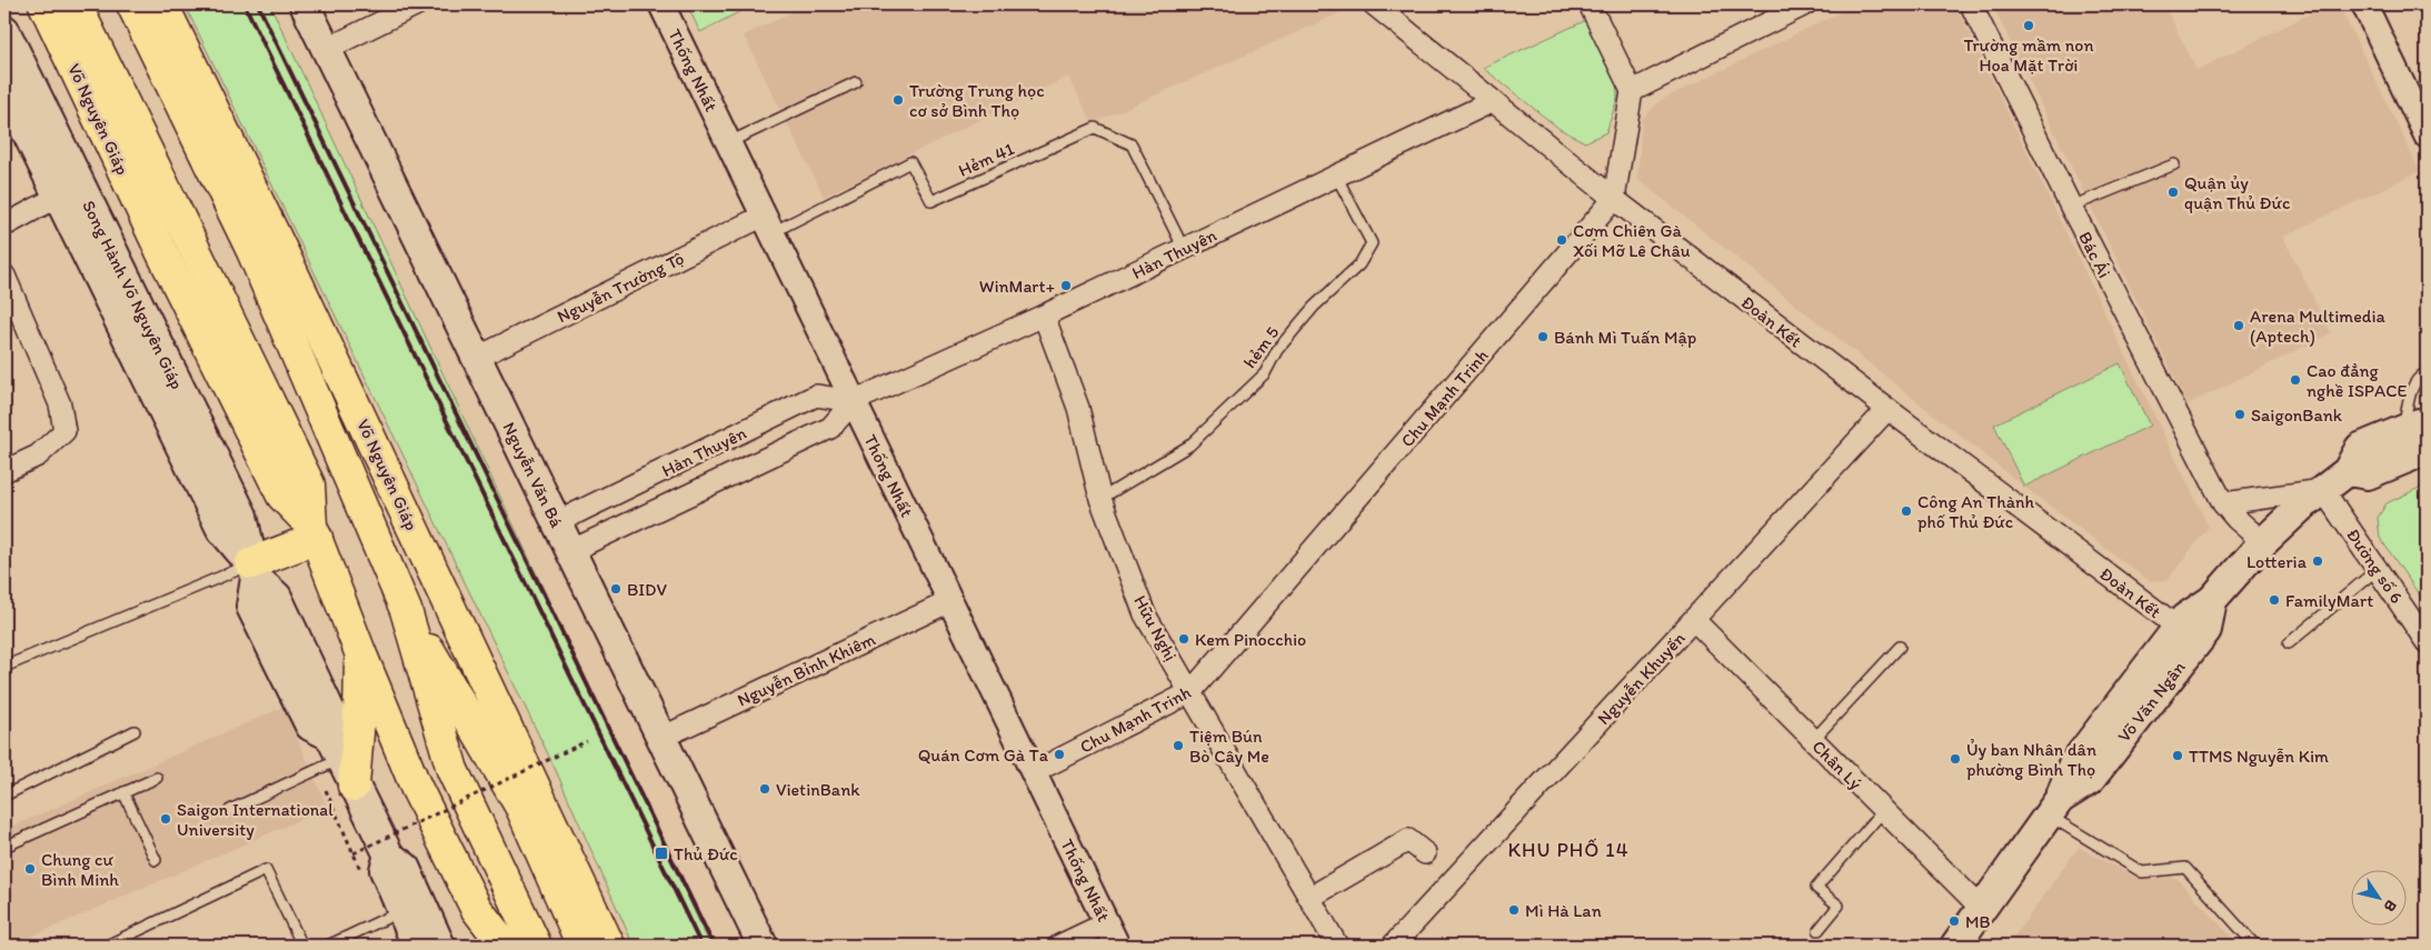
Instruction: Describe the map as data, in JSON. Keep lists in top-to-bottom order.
{
  "streets": {
    "highway": ["Võ Nguyên Giáp"],
    "main road": ["Song Hành Võ Nguyên Giáp", "Nguyễn Văn Bá", "Võ Văn Ngân"],
    "street": [
      "Thống Nhất",
      "Hàn Thuyên",
      "Bác Ái",
      "Nguyễn Trường Tộ",
      "Đoàn Kết",
      "Chu Mạnh Trinh",
      "Đường số 6",
      "Hữu Nghị",
      "Nguyễn Bỉnh Khiêm",
      "Nguyễn Khuyến",
      "Chân Lý"
    ],
    "lane": ["Hẻm 41", "hẻm 5"]
  },
  "crossings": [
    ["Thống Nhất", "Hẻm 41"],
    ["Thống Nhất", "Hàn Thuyên"],
    ["Thống Nhất", "Nguyễn Trường Tộ"],
    ["Thống Nhất", "Chu Mạnh Trinh"],
    ["Thống Nhất", "Nguyễn Bỉnh Khiêm"],
    ["Hẻm 41", "Hàn Thuyên"],
    ["Hẻm 41", "Nguyễn Trường Tộ"],
    ["Hàn Thuyên", "Đoàn Kết"],
    ["Hàn Thuyên", "hẻm 5"],
    ["Hàn Thuyên", "Nguyễn Văn Bá"],
    ["Hàn Thuyên", "Hữu Nghị"],
    ["Bác Ái", "Võ Văn Ngân"],
    ["Nguyễn Trường Tộ", "Nguyễn Văn Bá"],
    ["Đoàn Kết", "Chu Mạnh Trinh"],
    ["Đoàn Kết", "Nguyễn Khuyến"],
    ["Đoàn Kết", "Võ Văn Ngân"],
    ["hẻm 5", "Hữu Nghị"],
    ["Chu Mạnh Trinh", "Hữu Nghị"],
    ["Nguyễn Văn Bá", "Nguyễn Bỉnh Khiêm"],
    ["Đường số 6", "Võ Văn Ngân"],
    ["Nguyễn Khuyến", "Chân Lý"],
    ["Võ Văn Ngân", "Chân Lý"]
  ],
  "districts": ["KHU PHỐ 14"],
  "places": {
    "other": [
      "Trường mầm non Hoa Mặt Trời",
      "Trường Trung học cơ sở Bình Thọ",
      "Quận ủy quận Thủ Đức",
      "Cơm Chiên Gà Xối Mỡ Lê Châu",
      "WinMart+",
      "Arena Multimedia (Aptech)",
      "Bánh Mì Tuấn Mập",
      "Cao đẳng nghề ISPACE",
      "SaigonBank",
      "Công An Thành phố Thủ Đức",
      "Lotteria",
      "BIDV",
      "FamilyMart",
      "Kem Pinocchio",
      "Tiệm Bún Bò Cây Me",
      "Quán Cơm Gà Ta",
      "TTMS Nguyễn Kim",
      "Ủy ban Nhân dân phường Bình Thọ",
      "VietinBank",
      "Saigon International University",
      "Chung cư Bình Minh",
      "Mì Hà Lan",
      "MB"
    ],
    "transit": ["Thủ Đức"]
  },
  "north": "bottom right"
}
